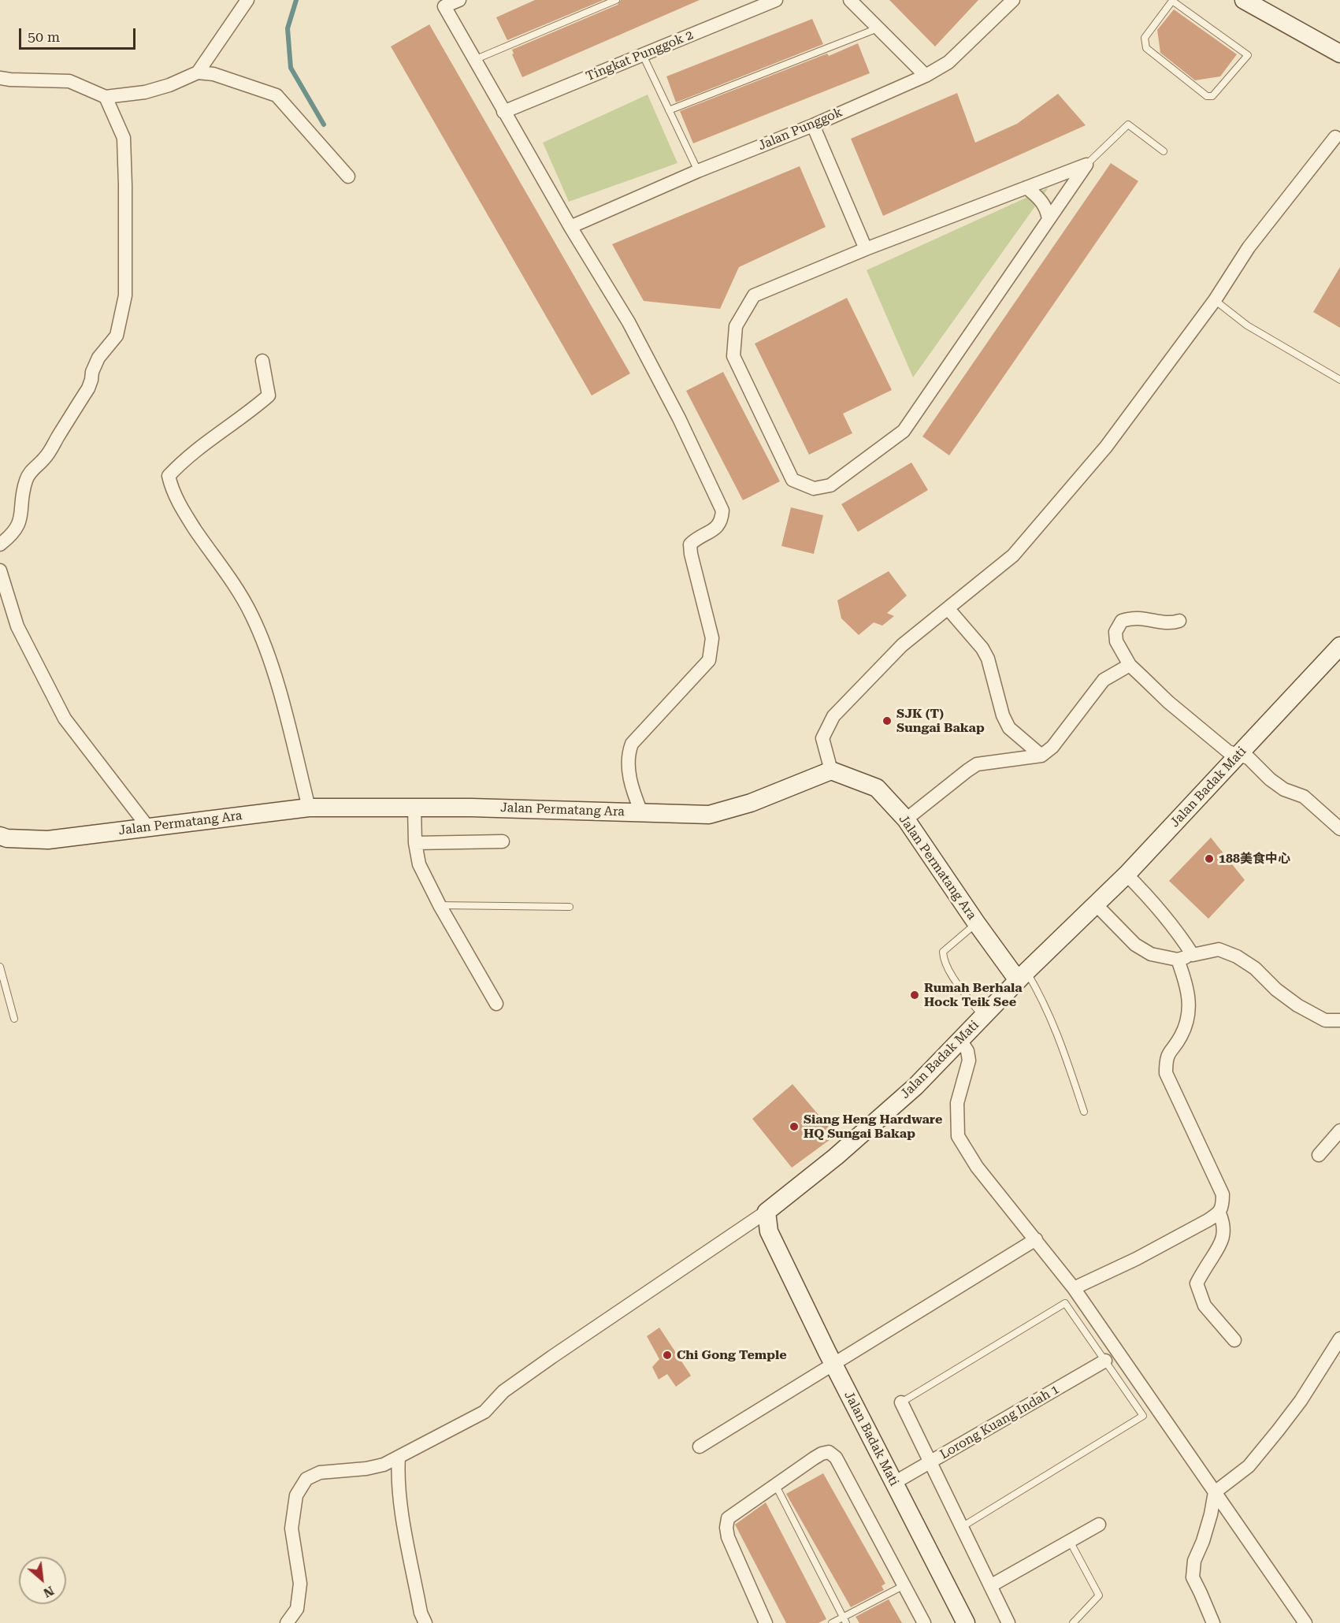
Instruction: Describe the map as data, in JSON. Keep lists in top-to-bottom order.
{
  "streets": {
    "main road": ["Jalan Badak Mati", "Jalan Permatang Ara"],
    "street": ["Tingkat Punggok 2", "Jalan Punggok", "Lorong Kuang Indah 1"]
  },
  "crossings": [
    ["Jalan Badak Mati", "Jalan Permatang Ara"],
    ["Jalan Badak Mati", "Lorong Kuang Indah 1"]
  ],
  "places": [
    "SJK (T) Sungai Bakap",
    "188美食中心",
    "Rumah Berhala Hock Teik See",
    "Siang Heng Hardware HQ Sungai Bakap",
    "Chi Gong Temple"
  ],
  "scale_bar": "50 m",
  "north": "bottom right"
}
